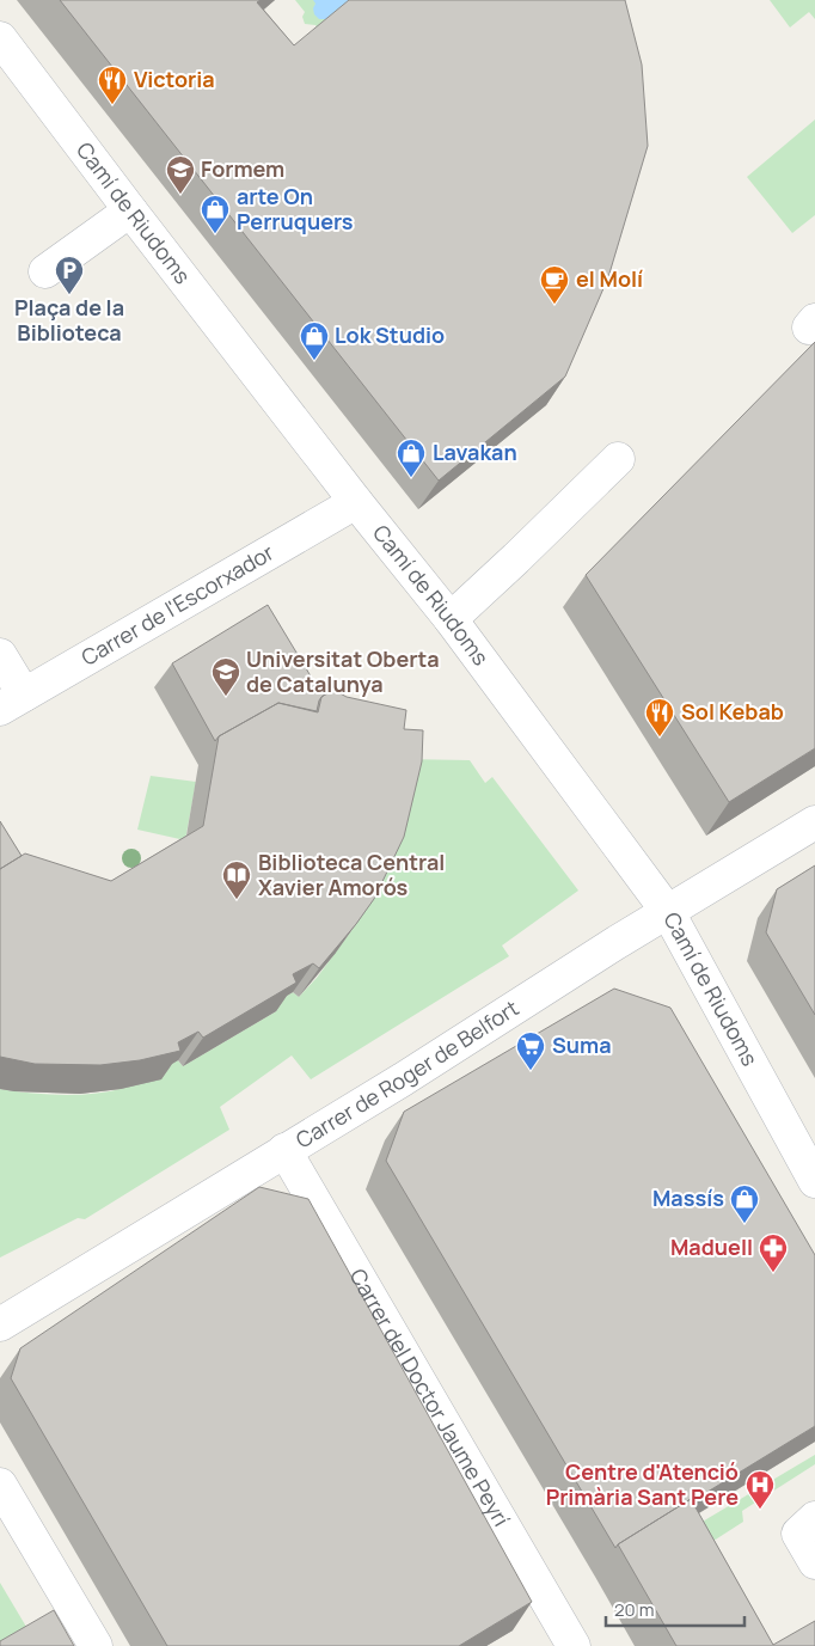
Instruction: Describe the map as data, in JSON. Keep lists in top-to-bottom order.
{
  "streets": {
    "street": [
      "Camí de Riudoms",
      "Carrer de l'Escorxador",
      "Carrer de Roger de Belfort",
      "Carrer del Doctor Jaume Peyrí"
    ]
  },
  "crossings": [
    ["Camí de Riudoms", "Carrer de l'Escorxador"],
    ["Camí de Riudoms", "Carrer de Roger de Belfort"],
    ["Carrer de Roger de Belfort", "Carrer del Doctor Jaume Peyrí"]
  ],
  "places": {
    "restaurant": ["Victoria", "Sol Kebab"],
    "school or university": ["Formem", "Universitat Oberta de Catalunya"],
    "shop": [
      "arte On Perruquers",
      "Lok Studio",
      "Lavakan",
      "Massís"
    ],
    "parking": ["Plaça de la Biblioteca"],
    "cafe": ["el Molí"],
    "library": ["Biblioteca Central Xavier Amorós"],
    "supermarket": ["Suma"],
    "pharmacy": ["Maduell"],
    "hospital": ["Centre d'Atenció Primària Sant Pere"]
  },
  "scale_bar": "20 m"
}
